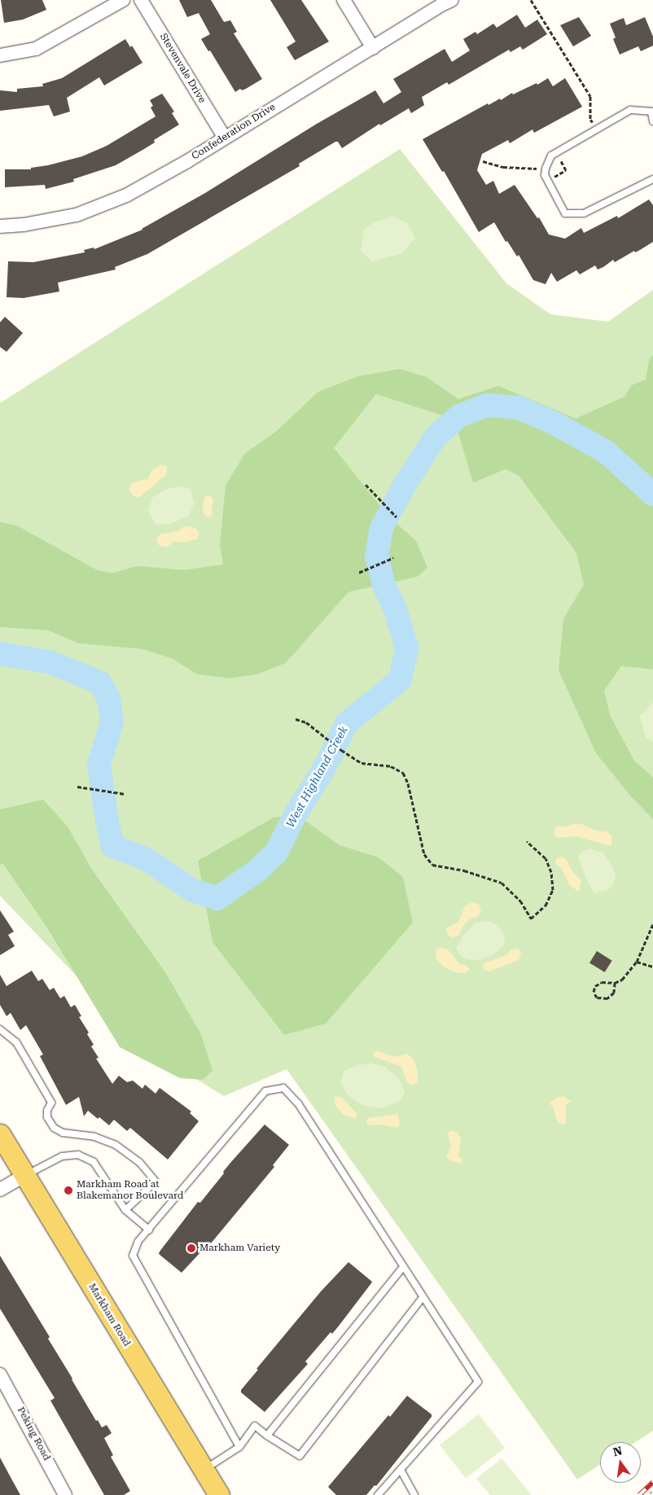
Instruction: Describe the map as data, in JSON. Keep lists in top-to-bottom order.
{
  "streets": {
    "main road": ["Markham Road"],
    "street": ["Stevenvale Drive", "Confederation Drive", "Peking Road"]
  },
  "crossings": [
    ["Stevenvale Drive", "Confederation Drive"]
  ],
  "water": ["West Highland Creek"],
  "places": ["Markham Road at Blakemanor Boulevard", "Markham Variety"],
  "north": "top"
}
